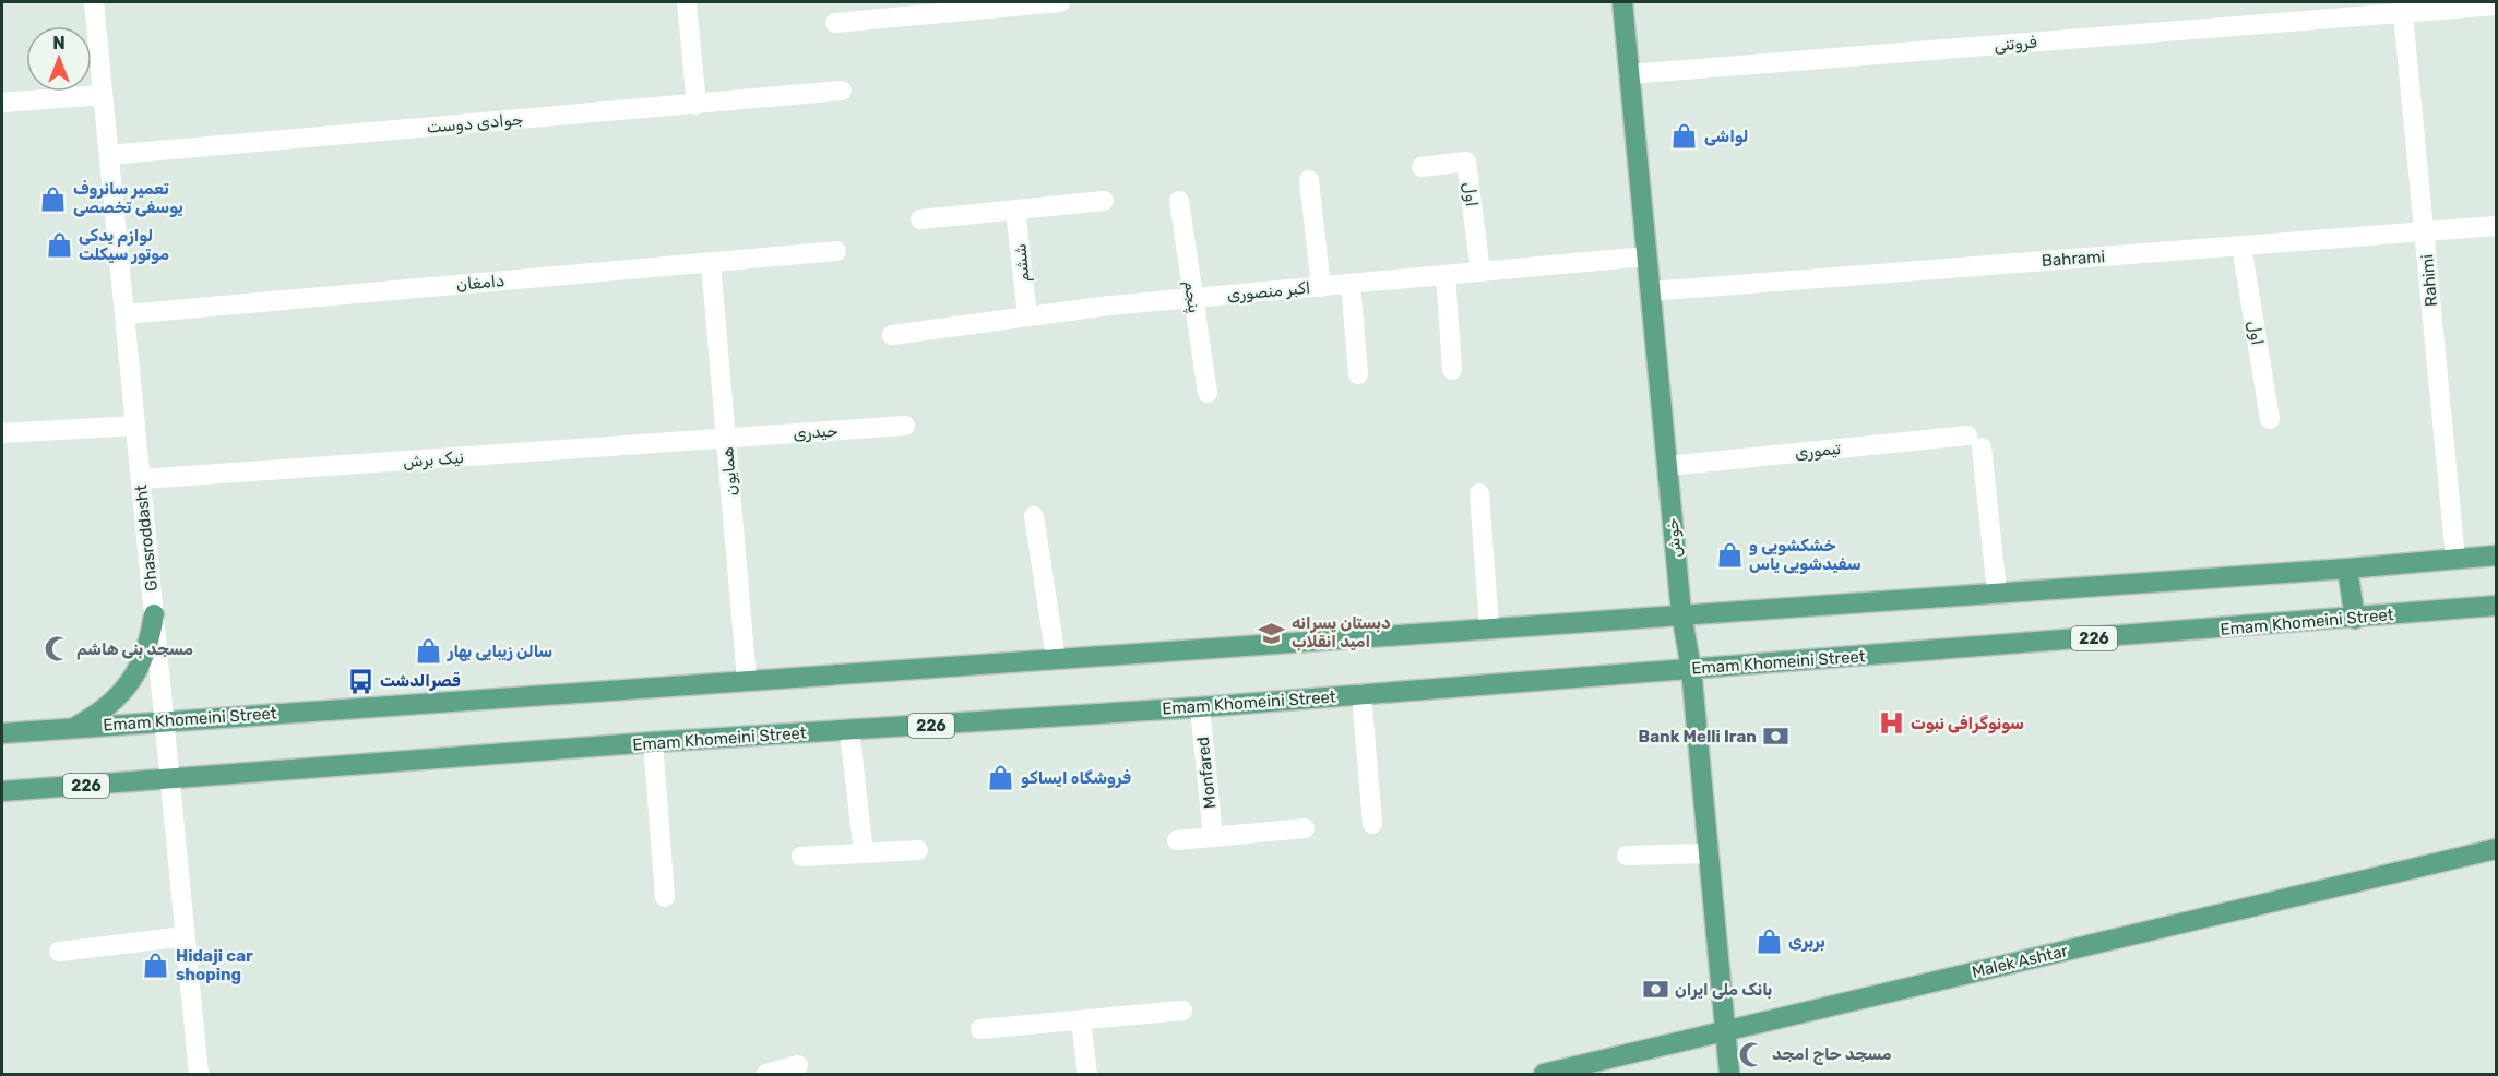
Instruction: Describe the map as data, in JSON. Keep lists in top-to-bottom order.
{
  "streets": {
    "main road": [
      "خوش",
      "Emam Khomeini Street",
      "226",
      "Malek Ashtar"
    ],
    "street": [
      "فروتنی",
      "جوادی دوست",
      "اول",
      "Bahrami",
      "ششم",
      "Rahimi",
      "دامغان",
      "اکبر منصوری",
      "پنجم",
      "حیدری",
      "تیموری",
      "نیک برش",
      "همایون",
      "Ghasroddasht",
      "Monfared"
    ]
  },
  "crossings": [
    ["فروتنی", "Rahimi"],
    ["فروتنی", "خوش"],
    ["جوادی دوست", "Ghasroddasht"],
    ["اول", "Bahrami"],
    ["اول", "اکبر منصوری"],
    ["Bahrami", "Rahimi"],
    ["Bahrami", "خوش"],
    ["ششم", "اکبر منصوری"],
    ["Rahimi", "Emam Khomeini Street"],
    ["دامغان", "همایون"],
    ["دامغان", "Ghasroddasht"],
    ["اکبر منصوری", "پنجم"],
    ["اکبر منصوری", "خوش"],
    ["حیدری", "نیک برش"],
    ["حیدری", "همایون"],
    ["تیموری", "خوش"],
    ["تیموری", "Emam Khomeini Street"],
    ["نیک برش", "همایون"],
    ["نیک برش", "Ghasroddasht"],
    ["همایون", "Emam Khomeini Street"],
    ["Ghasroddasht", "Emam Khomeini Street"],
    ["خوش", "Emam Khomeini Street"],
    ["خوش", "Malek Ashtar"],
    ["Emam Khomeini Street", "Monfared"]
  ],
  "places": {
    "shop": [
      "لواشی",
      "تعمیر سانروف یوسفی تخصصی",
      "لوازم یدکی موتور سیکلت",
      "خشکشویی و سفیدشویی یاس",
      "سالن زیبایی بهار",
      "فروشگاه ایساکو",
      "بربری",
      "Hidaji car shoping"
    ],
    "school or university": ["دبستان پسرانه امید انقلاب"],
    "mosque": ["مسجد بنی هاشم", "مسجد حاج امجد"],
    "bus stop": ["قصرالدشت"],
    "hospital": ["سونوگرافی نبوت"],
    "bank": ["Bank Melli Iran", "بانک ملی ایران"]
  },
  "north": "top"
}
